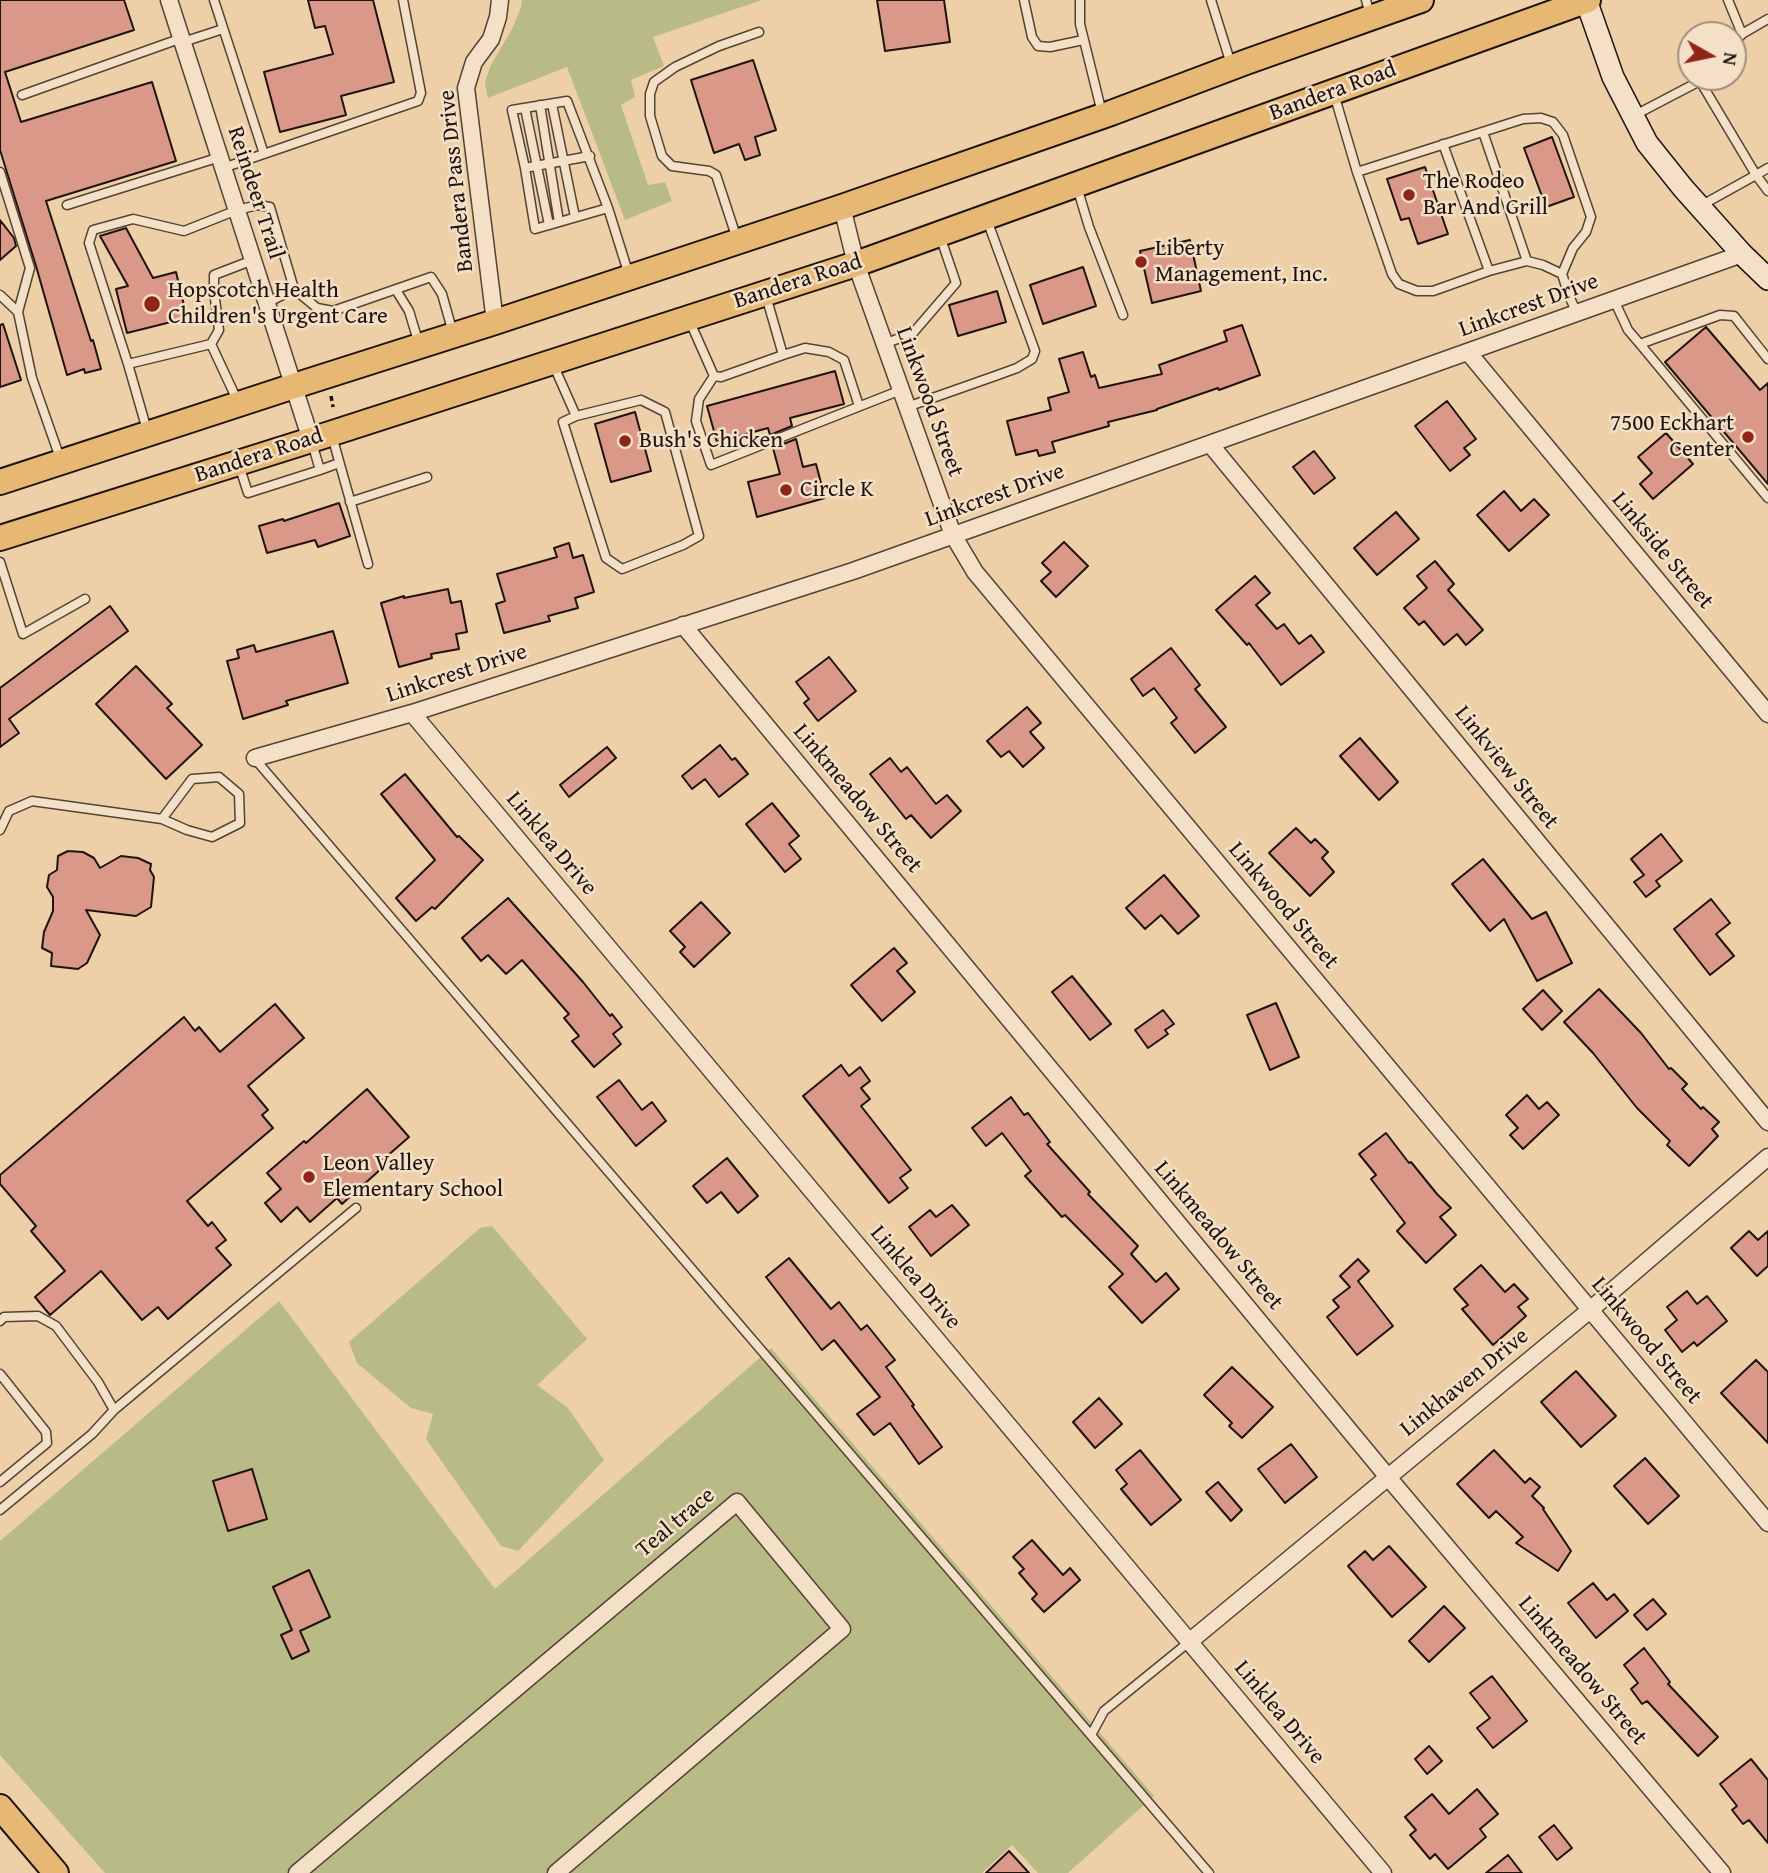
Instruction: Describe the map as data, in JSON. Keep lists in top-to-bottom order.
{
  "streets": {
    "main road": ["Bandera Road"],
    "street": [
      "Bandera Pass Drive",
      "Reindeer Trail",
      "Linkcrest Drive",
      "Linkwood Street",
      "Linkside Street",
      "Linkview Street",
      "Linkmeadow Street",
      "Linklea Drive",
      "Linkhaven Drive",
      "Teal trace"
    ]
  },
  "crossings": [
    ["Bandera Road", "Reindeer Trail"],
    ["Bandera Road", "Linkwood Street"],
    ["Linkcrest Drive", "Linkwood Street"],
    ["Linkcrest Drive", "Linkside Street"],
    ["Linkcrest Drive", "Linkview Street"],
    ["Linkcrest Drive", "Linkmeadow Street"],
    ["Linkcrest Drive", "Linklea Drive"],
    ["Linkwood Street", "Linkhaven Drive"],
    ["Linkmeadow Street", "Linkhaven Drive"],
    ["Linklea Drive", "Linkhaven Drive"]
  ],
  "places": [
    "The Rodeo Bar And Grill",
    "Liberty Management, Inc.",
    "Hopscotch Health Children's Urgent Care",
    "7500 Eckhart Center",
    "Bush's Chicken",
    "Circle K",
    "Leon Valley Elementary School"
  ],
  "north": "right"
}
